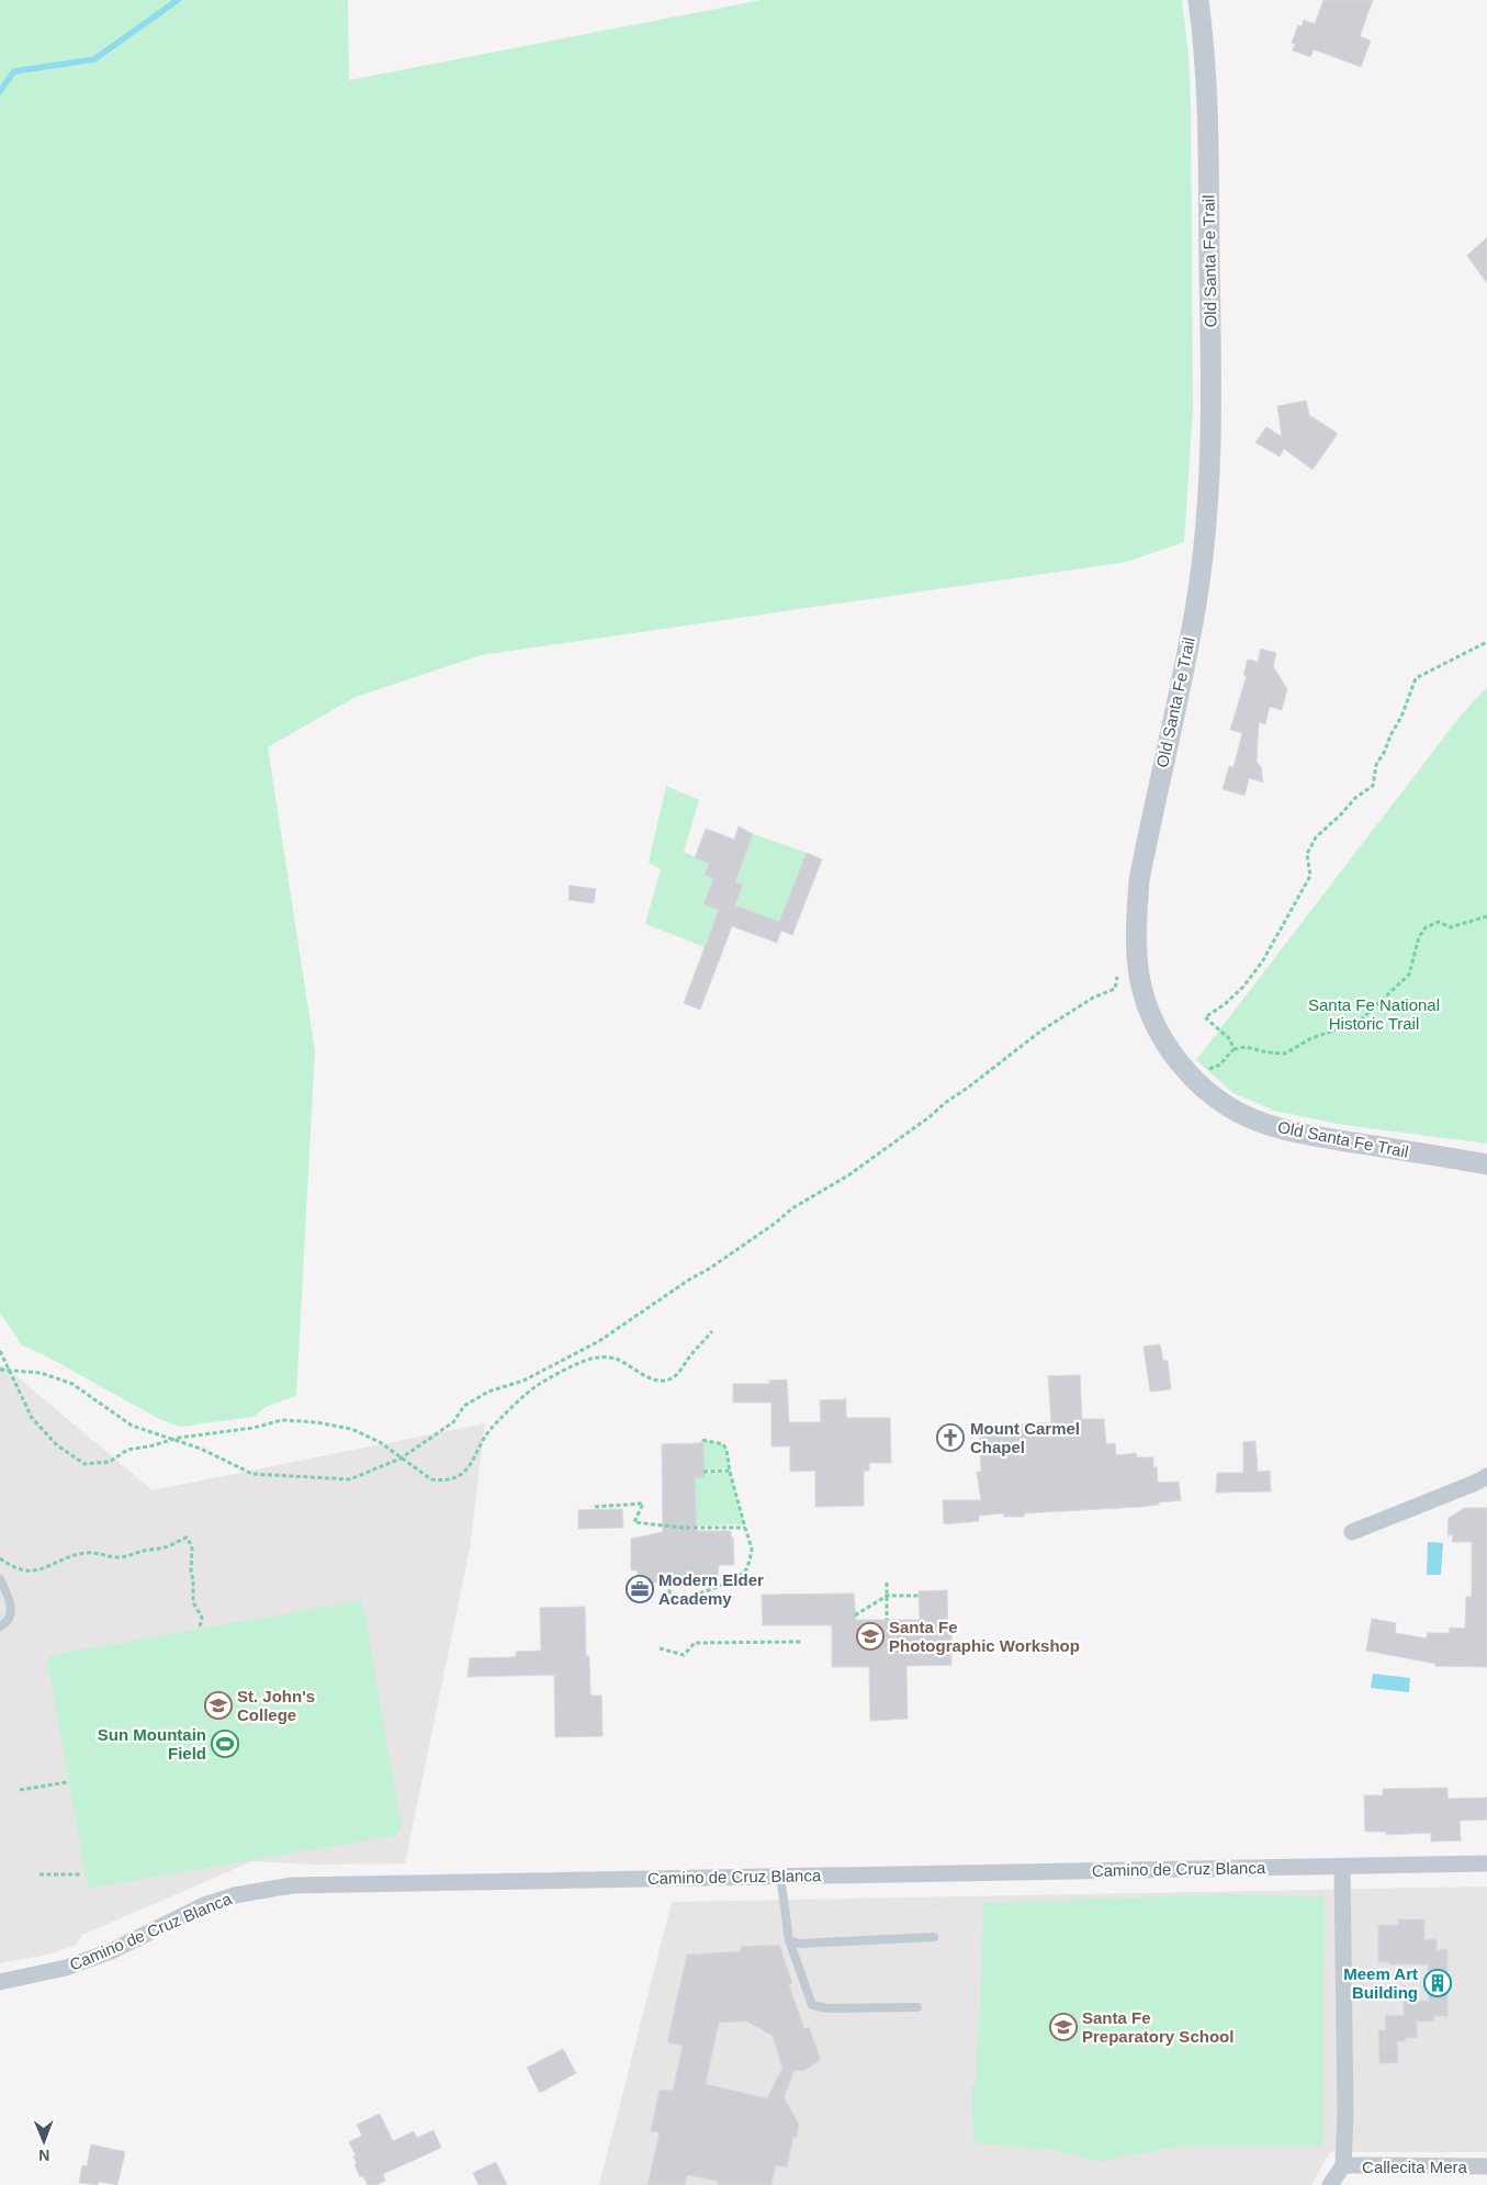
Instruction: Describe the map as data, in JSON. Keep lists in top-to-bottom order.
{
  "streets": {
    "street": ["Old Santa Fe Trail", "Camino de Cruz Blanca", "Callecita Mera"]
  },
  "parks": ["Santa Fe National Historic Trail"],
  "places": {
    "church": ["Mount Carmel Chapel"],
    "office": ["Modern Elder Academy"],
    "school or university": ["Santa Fe Photographic Workshop", "St. John's College", "Santa Fe Preparatory School"],
    "sports": ["Sun Mountain Field"],
    "building": ["Meem Art Building"]
  },
  "north": "bottom"
}
